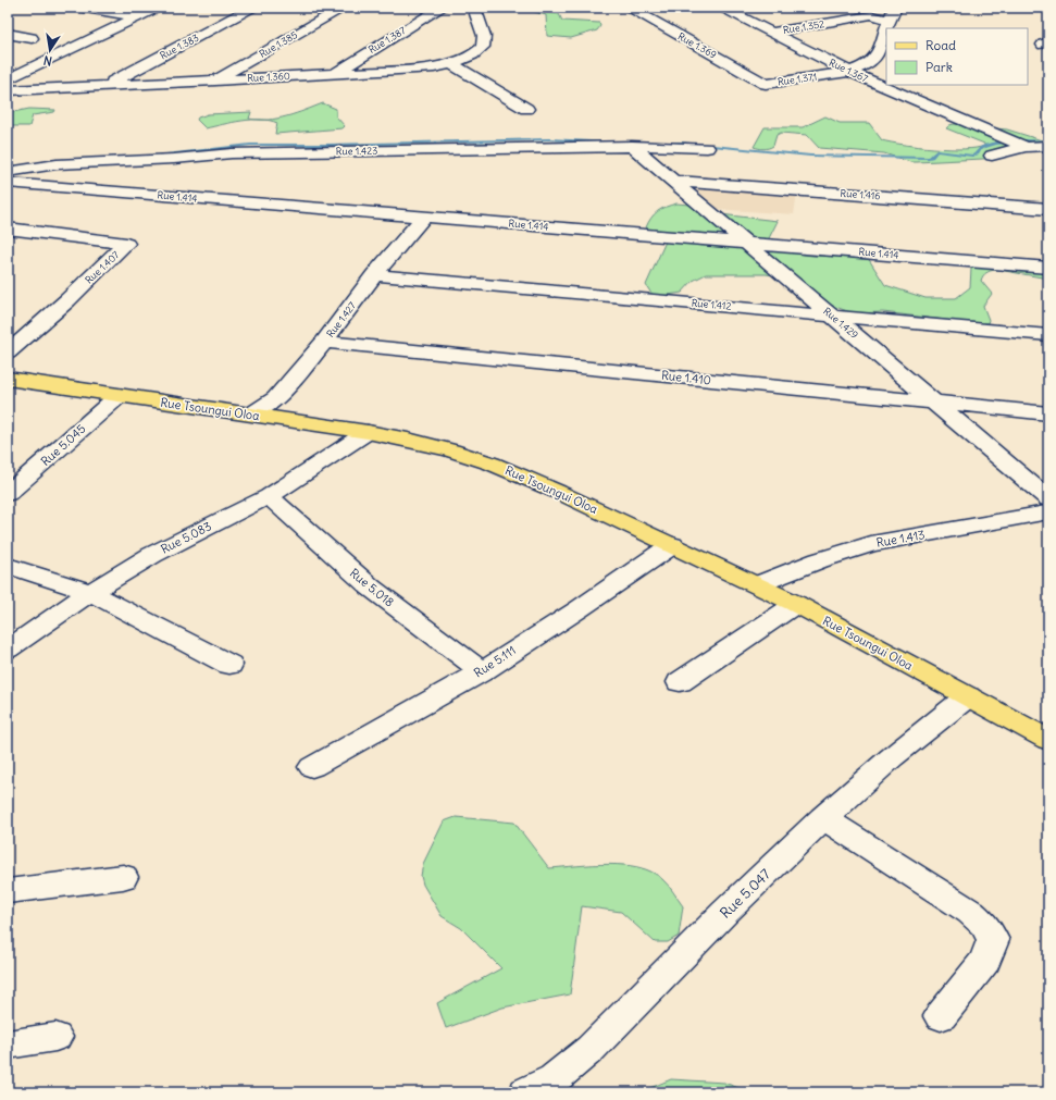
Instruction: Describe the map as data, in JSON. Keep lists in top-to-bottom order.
{
  "streets": {
    "main road": ["Rue Tsoungui Oloa"],
    "street": [
      "Rue 1.352",
      "Rue 1.387",
      "Rue 1.385",
      "Rue 1.369",
      "Rue 1.383",
      "Rue 1.367",
      "Rue 1.360",
      "Rue 1.371",
      "Rue 1.423",
      "Rue 1.416",
      "Rue 1.414",
      "Rue 1.407",
      "Rue 1.412",
      "Rue 1.427",
      "Rue 1.429",
      "Rue 1.410",
      "Rue 5.045",
      "Rue 5.083",
      "Rue 1.413",
      "Rue 5.018",
      "Rue 5.111",
      "Rue 5.047"
    ]
  },
  "crossings": [
    ["Rue 1.352", "Rue 1.367"],
    ["Rue 1.352", "Rue 1.371"],
    ["Rue 1.387", "Rue 1.360"],
    ["Rue 1.385", "Rue 1.360"],
    ["Rue 1.369", "Rue 1.371"],
    ["Rue 1.383", "Rue 1.360"],
    ["Rue 1.367", "Rue 1.371"],
    ["Rue 1.423", "Rue 1.429"],
    ["Rue 1.416", "Rue 1.429"],
    ["Rue 1.414", "Rue 1.427"],
    ["Rue 1.414", "Rue 1.429"],
    ["Rue 1.412", "Rue 1.427"],
    ["Rue 1.412", "Rue 1.429"],
    ["Rue 1.427", "Rue 1.410"],
    ["Rue 1.427", "Rue Tsoungui Oloa"],
    ["Rue 1.429", "Rue 1.410"],
    ["Rue Tsoungui Oloa", "Rue 5.045"],
    ["Rue Tsoungui Oloa", "Rue 5.083"],
    ["Rue Tsoungui Oloa", "Rue 1.413"],
    ["Rue Tsoungui Oloa", "Rue 5.111"],
    ["Rue Tsoungui Oloa", "Rue 5.047"],
    ["Rue 5.083", "Rue 5.018"],
    ["Rue 5.018", "Rue 5.111"]
  ],
  "legend": ["Road", "Park"],
  "north": "bottom"
}
